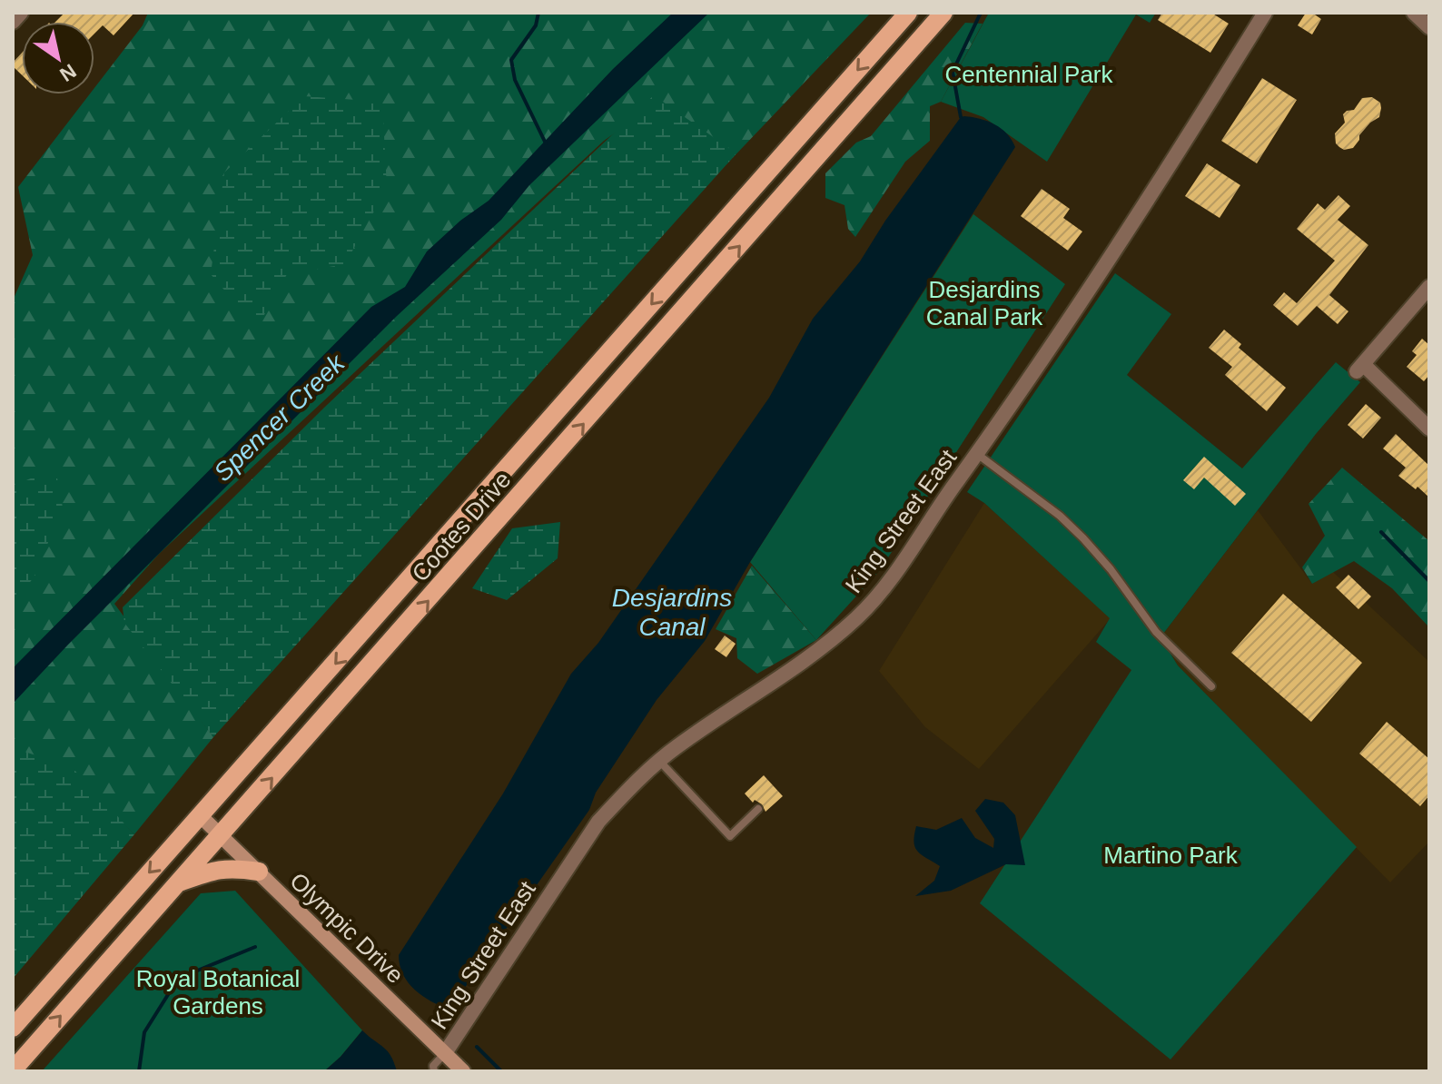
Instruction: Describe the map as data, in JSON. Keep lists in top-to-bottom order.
{
  "streets": {
    "main road": ["Cootes Drive", "Olympic Drive"],
    "street": ["King Street East"]
  },
  "crossings": [
    ["King Street East", "Olympic Drive"],
    ["Cootes Drive", "Olympic Drive"]
  ],
  "water": ["Spencer Creek", "Desjardins Canal"],
  "parks": [
    "Centennial Park",
    "Desjardins Canal Park",
    "Martino Park",
    "Royal Botanical Gardens"
  ],
  "north": "bottom right"
}
